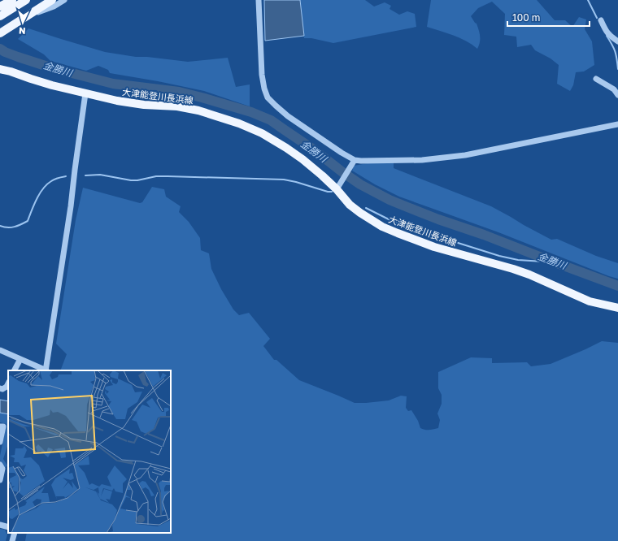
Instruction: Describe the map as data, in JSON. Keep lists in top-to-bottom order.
{
  "streets": {
    "main road": ["大津能登川長浜線"]
  },
  "water": ["金勝川"],
  "scale_bar": "100 m",
  "north": "bottom"
}
